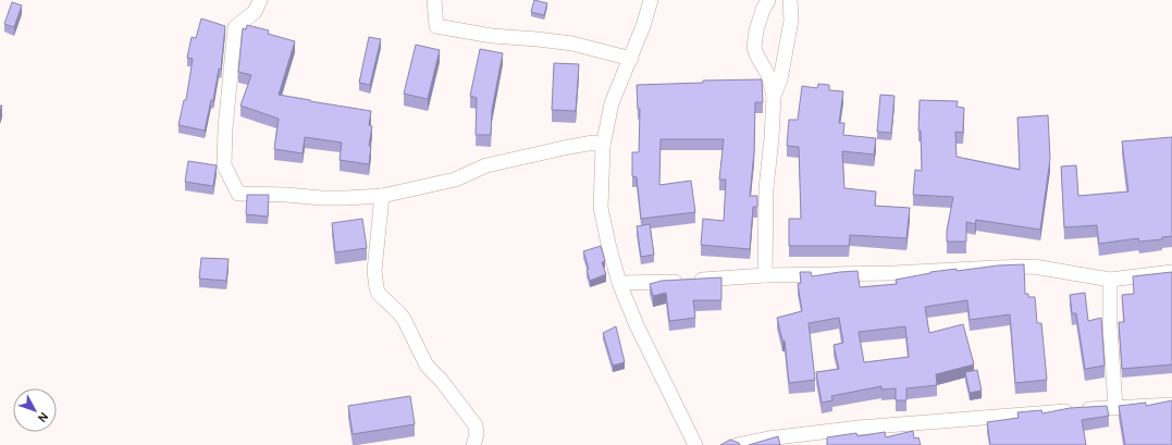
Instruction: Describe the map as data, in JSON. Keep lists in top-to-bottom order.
{
  "north": "bottom right"
}
